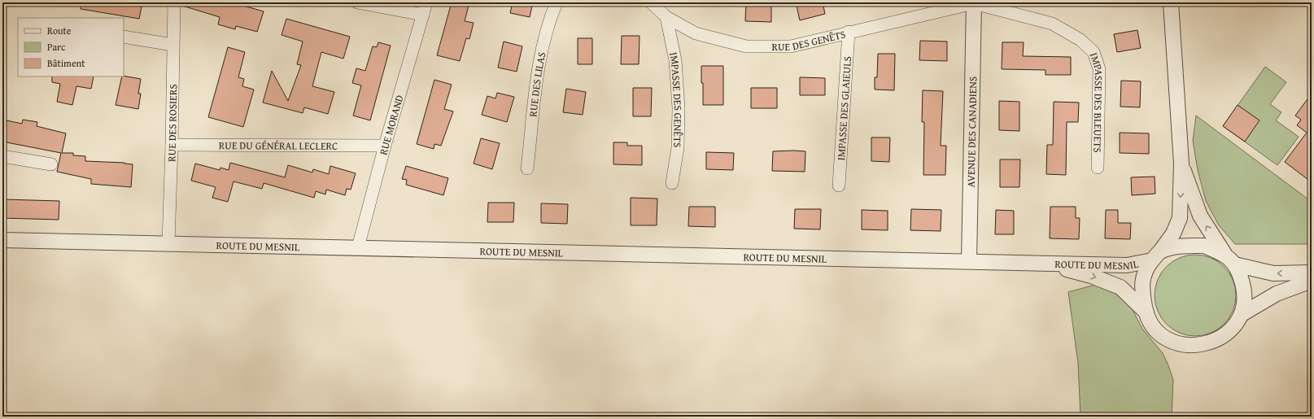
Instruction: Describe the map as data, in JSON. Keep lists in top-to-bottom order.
{
  "streets": {
    "street": [
      "RUE DES GENÊTS",
      "RUE DES LILAS",
      "IMPASSE DES GENÊTS",
      "IMPASSE DES BLEUETS",
      "IMPASSE DES GLAIEULS",
      "RUE DES ROSIERS",
      "RUE MORAND",
      "AVENUE DES CANADIENS",
      "RUE DU GÉNÉRAL LECLERC",
      "ROUTE DU MESNIL"
    ]
  },
  "crossings": [
    ["RUE DES GENÊTS", "IMPASSE DES GENÊTS"],
    ["RUE DES GENÊTS", "IMPASSE DES BLEUETS"],
    ["RUE DES GENÊTS", "IMPASSE DES GLAIEULS"],
    ["RUE DES GENÊTS", "AVENUE DES CANADIENS"],
    ["IMPASSE DES BLEUETS", "AVENUE DES CANADIENS"],
    ["RUE DES ROSIERS", "RUE DU GÉNÉRAL LECLERC"],
    ["RUE DES ROSIERS", "ROUTE DU MESNIL"],
    ["RUE MORAND", "RUE DU GÉNÉRAL LECLERC"],
    ["RUE MORAND", "ROUTE DU MESNIL"],
    ["AVENUE DES CANADIENS", "ROUTE DU MESNIL"]
  ],
  "legend": ["Route", "Parc", "Bâtiment"]
}
